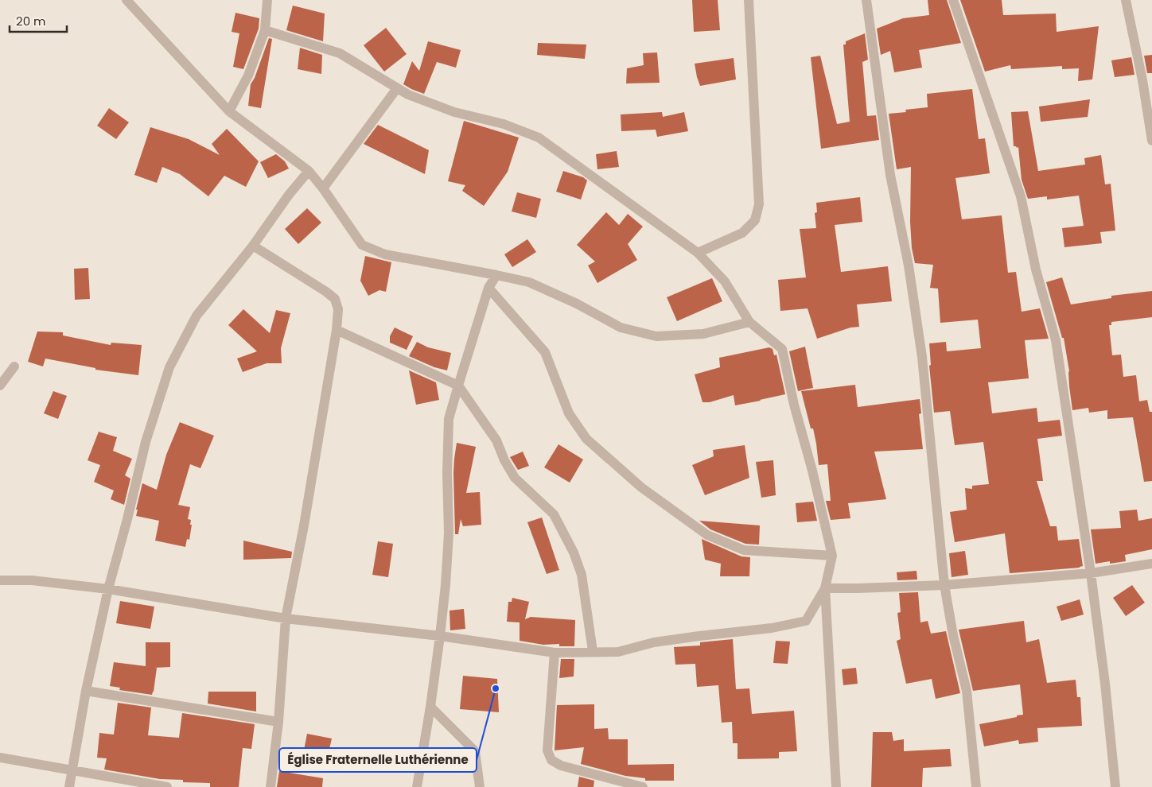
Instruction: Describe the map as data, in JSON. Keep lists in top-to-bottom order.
{
  "places": ["Église Fraternelle Luthérienne"],
  "scale_bar": "20 m"
}
